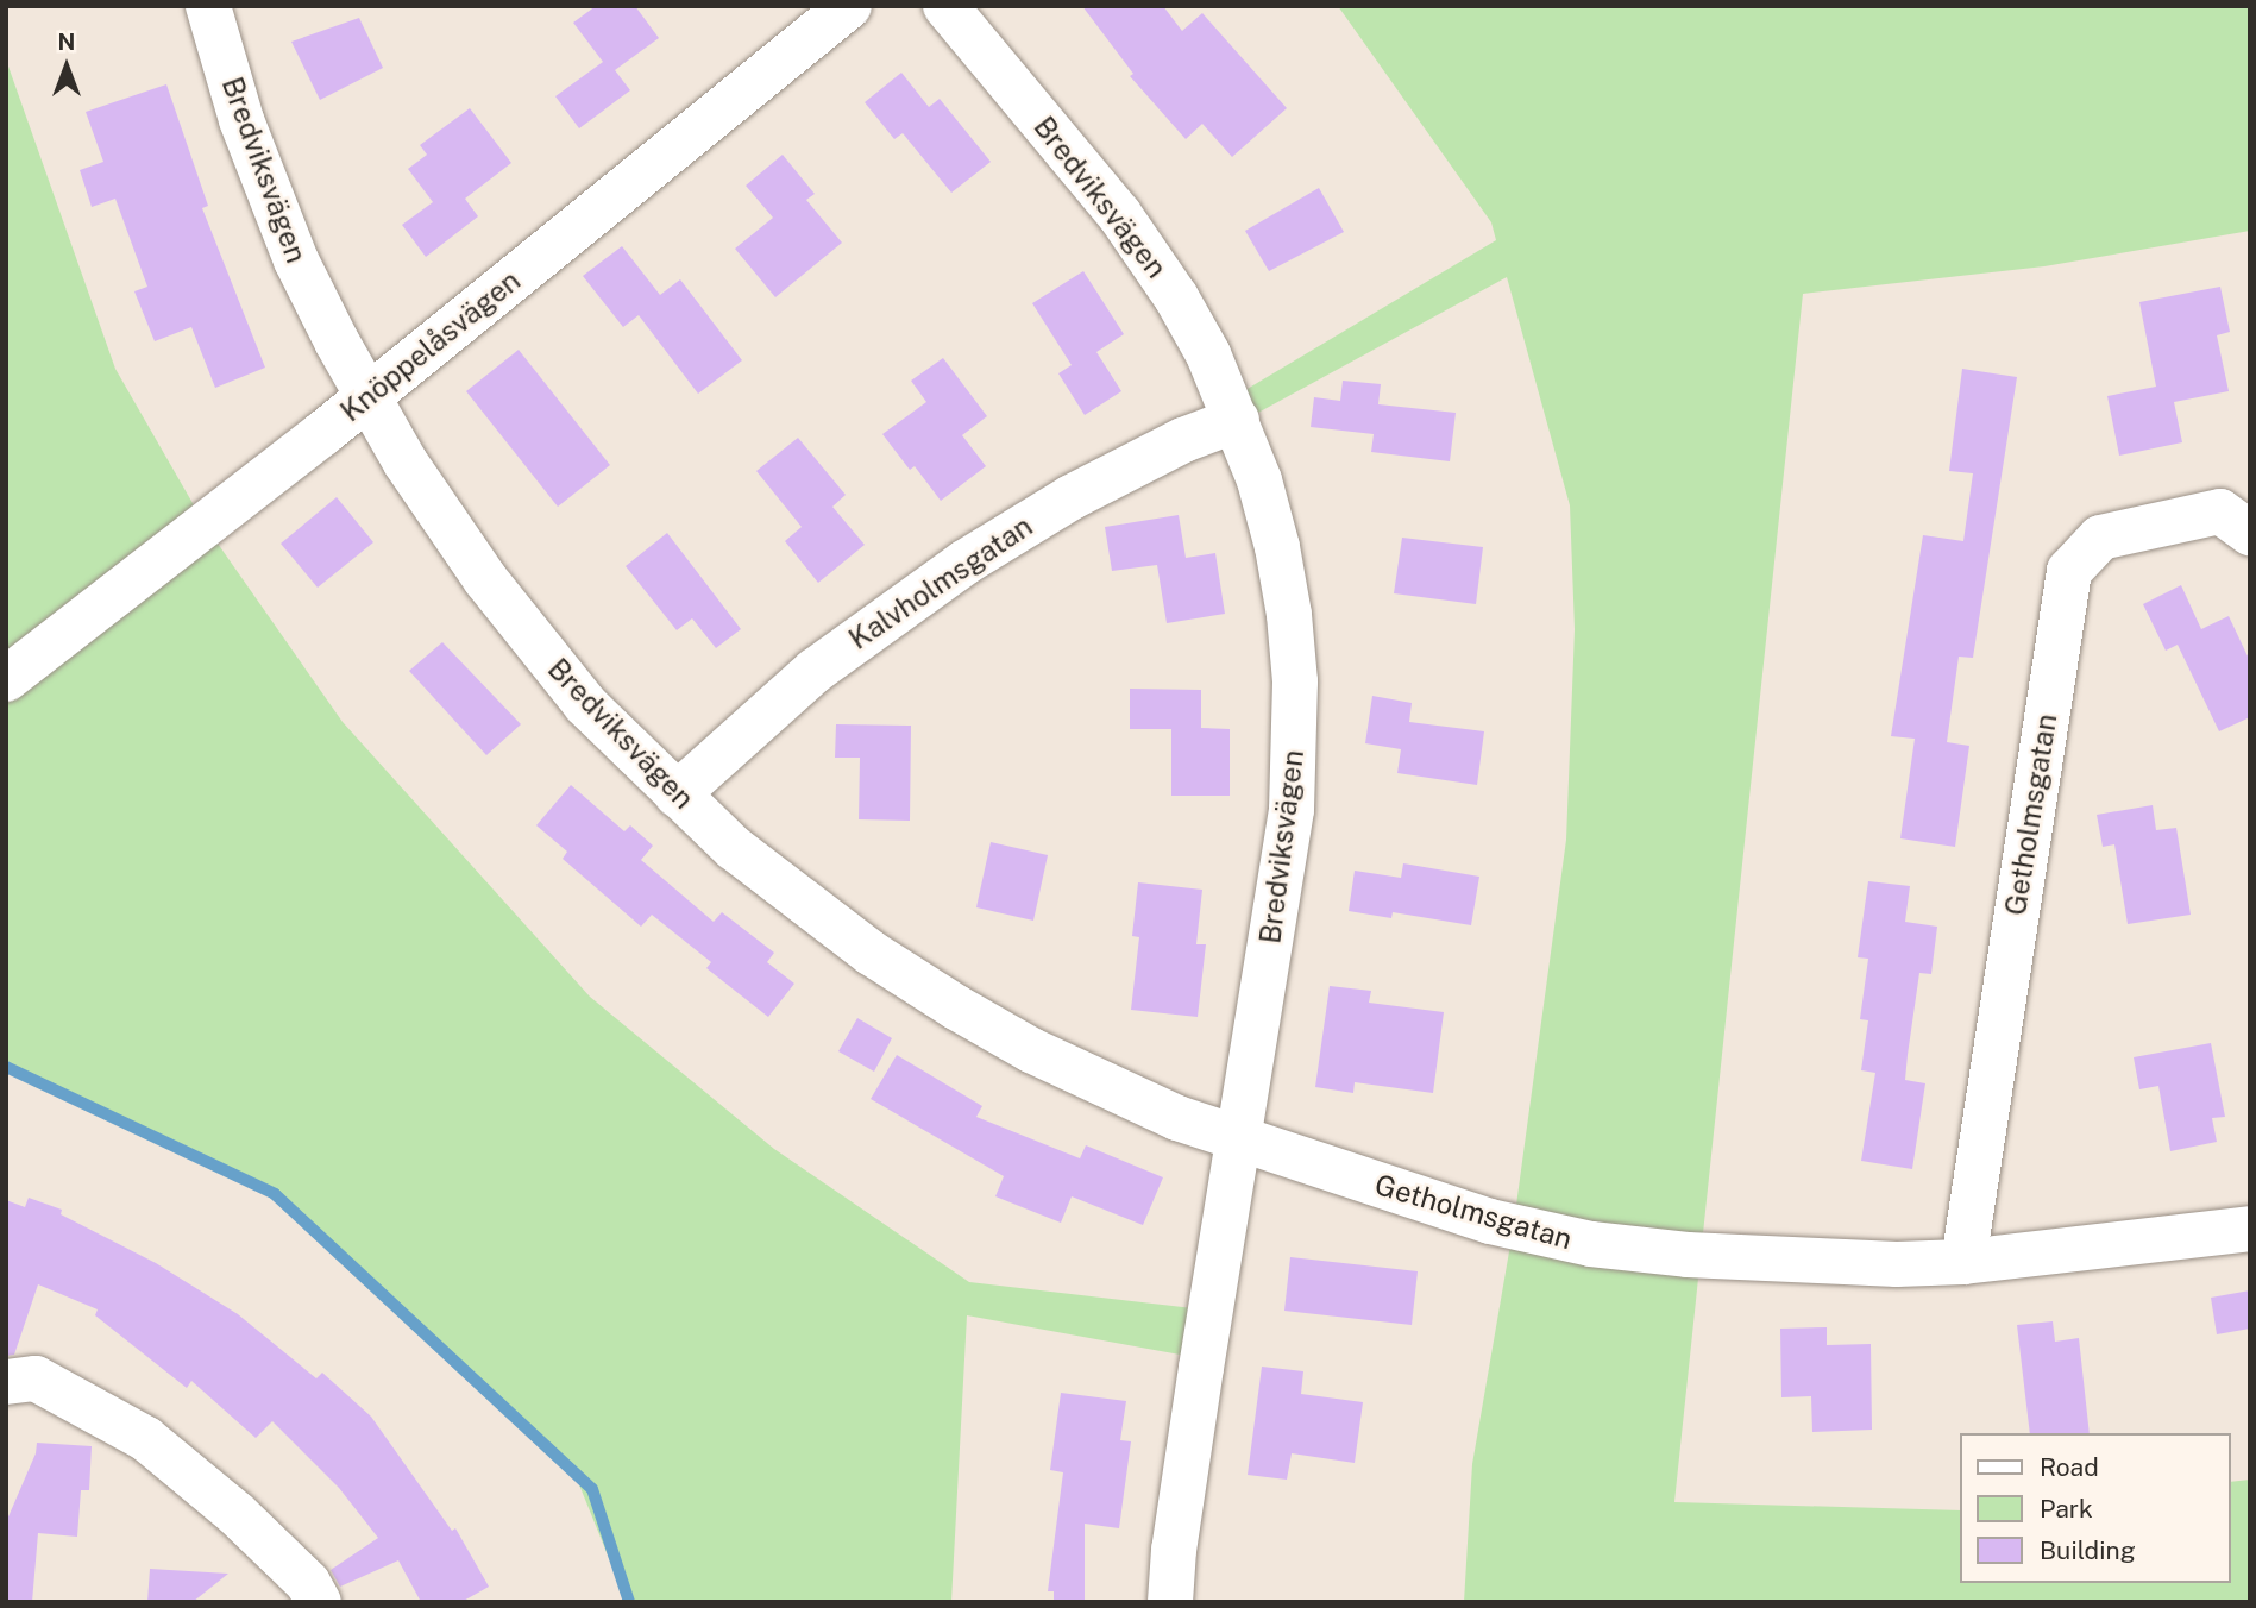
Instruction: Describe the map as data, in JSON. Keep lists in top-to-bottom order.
{
  "streets": {
    "street": [
      "Bredviksvägen",
      "Knöppelåsvägen",
      "Kalvholmsgatan",
      "Getholmsgatan"
    ]
  },
  "crossings": [
    ["Bredviksvägen", "Knöppelåsvägen"],
    ["Bredviksvägen", "Kalvholmsgatan"],
    ["Bredviksvägen", "Getholmsgatan"]
  ],
  "legend": ["Road", "Park", "Building"],
  "north": "top"
}
